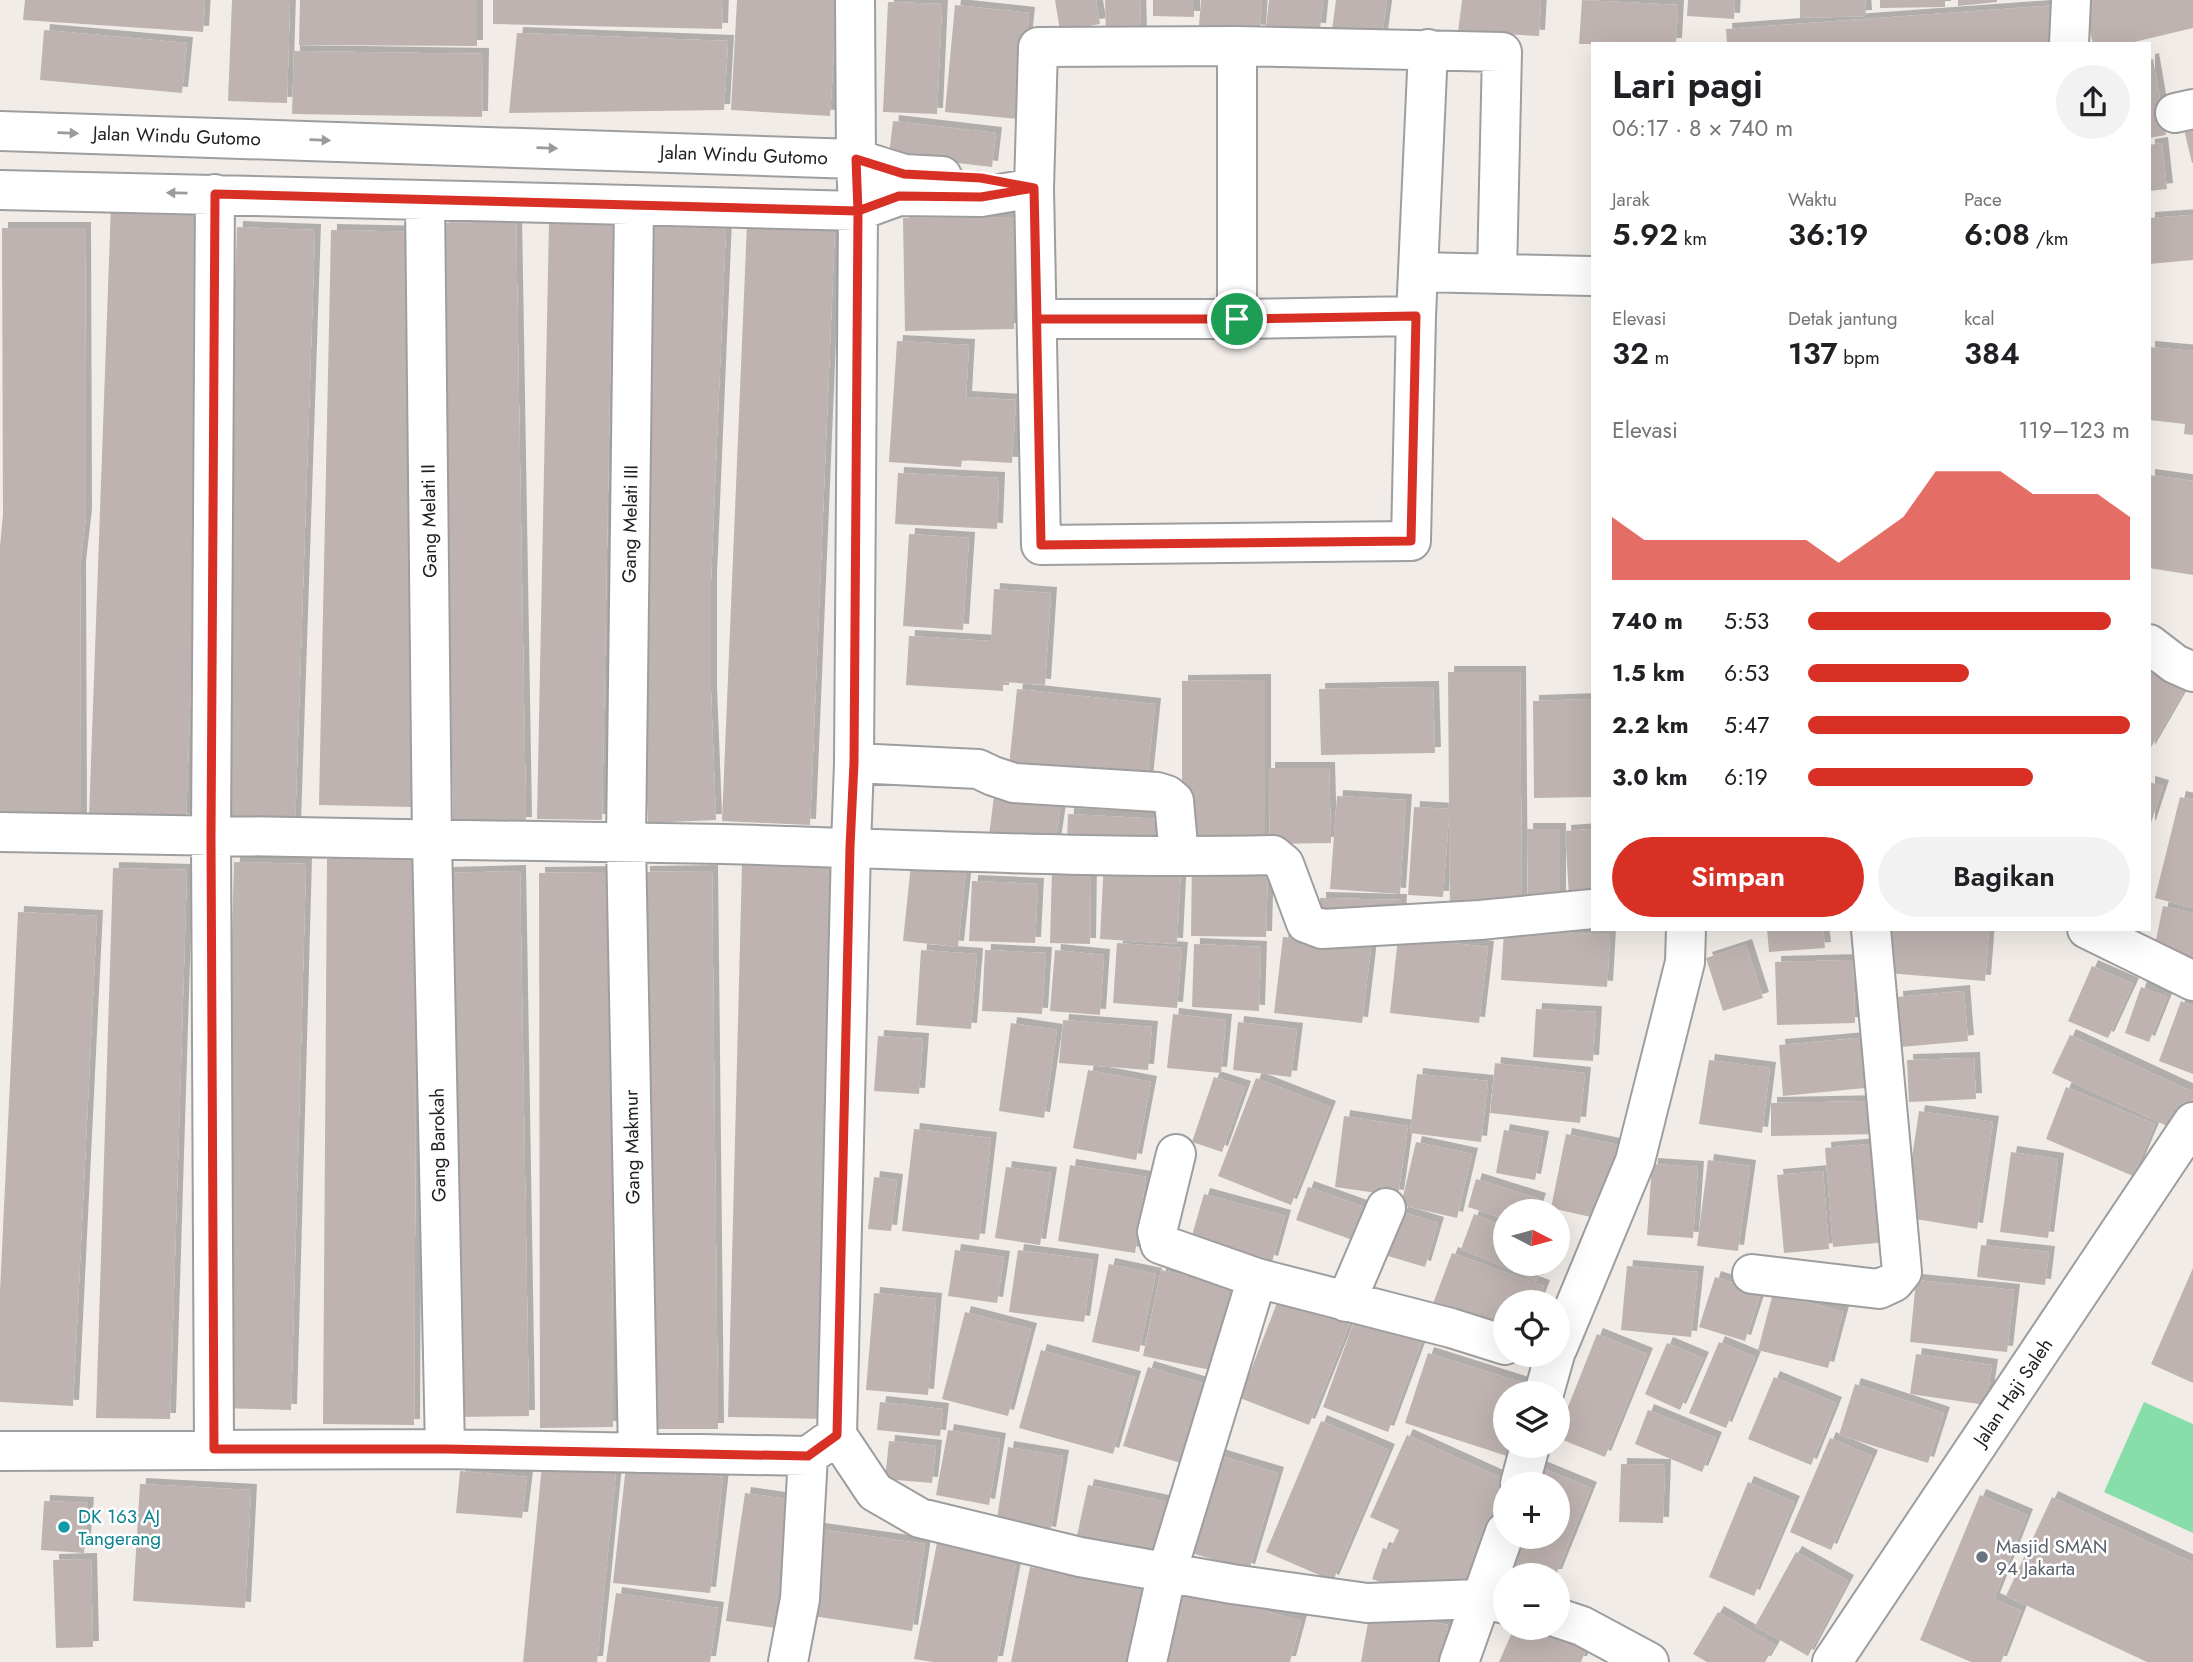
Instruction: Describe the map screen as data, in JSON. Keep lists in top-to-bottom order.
{
  "streets": {
    "street": [
      "Jalan Windu Gutomo",
      "Gang Melati II",
      "Gang Melati III",
      "Gang Barokah",
      "Gang Makmur",
      "Jalan Haji Saleh"
    ]
  },
  "crossings": [
    ["Gang Melati II", "Gang Barokah"],
    ["Gang Melati III", "Gang Makmur"]
  ],
  "places": ["DK 163 AJ Tangerang", "Masjid SMAN 94 Jakarta"],
  "north": "right",
  "page": {
    "heading": ["Lari pagi", "06:17 · 8 × 740 m"],
    "stats": [
      ["Jarak", "5.92 km"],
      ["Waktu", "36:19"],
      ["Pace", "6:08 /km"],
      ["Elevasi", "32 m"],
      ["Detak jantung", "137 bpm"],
      ["kcal", "384"]
    ],
    "chart": ["Elevasi", "119–123 m"],
    "list": [
      {
        "name": "740 m",
        "note": "5:53"
      },
      {
        "name": "1.5 km",
        "note": "6:53"
      },
      {
        "name": "2.2 km",
        "note": "5:47"
      },
      {
        "name": "3.0 km",
        "note": "6:19"
      }
    ],
    "buttons": ["Simpan", "Bagikan"],
    "map_buttons": ["+", "−"]
  }
}
